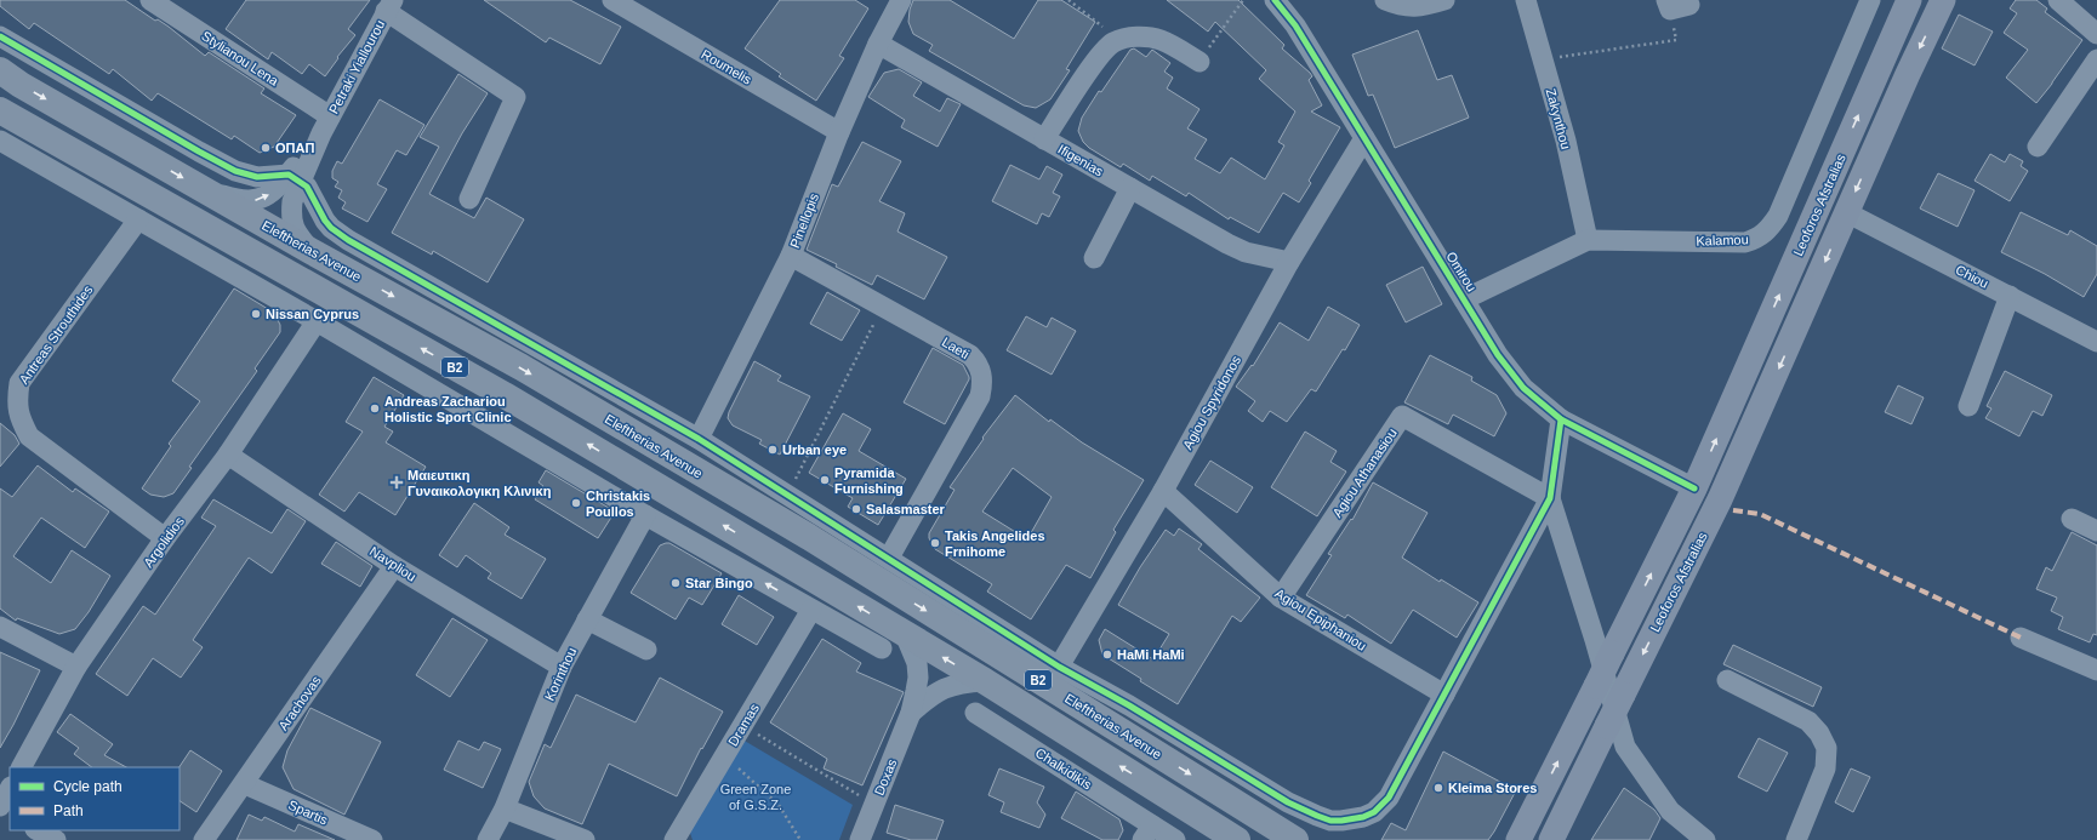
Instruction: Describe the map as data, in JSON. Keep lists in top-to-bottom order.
{
  "streets": {
    "highway": ["Eleftherias Avenue", "B2"],
    "main road": ["Leoforos Afstralias"],
    "street": [
      "Stylianou Lena",
      "Petraki Yiallourou",
      "Roumelis",
      "Zakynthou",
      "Ifigenias",
      "Pinellopis",
      "Kalamou",
      "Omirou",
      "Chiou",
      "Antreas Strouthides",
      "Laeti",
      "Agiou Spyridonos",
      "Agiou Athanasiou",
      "Argolidios",
      "Navpliou",
      "Agiou Epiphaniou",
      "Korinthou",
      "Arachovas",
      "Dramas",
      "Chalkidikis",
      "Doxas",
      "Spartis"
    ]
  },
  "crossings": [
    ["Stylianou Lena", "Petraki Yiallourou"],
    ["Petraki Yiallourou", "Eleftherias Avenue"],
    ["Roumelis", "Pinellopis"],
    ["Zakynthou", "Kalamou"],
    ["Ifigenias", "Pinellopis"],
    ["Ifigenias", "Agiou Spyridonos"],
    ["Leoforos Afstralias", "Omirou"],
    ["Leoforos Afstralias", "Chiou"],
    ["Pinellopis", "Laeti"],
    ["Kalamou", "Omirou"],
    ["Omirou", "Agiou Spyridonos"],
    ["Antreas Strouthides", "Argolidios"],
    ["B2", "Doxas"],
    ["Agiou Spyridonos", "Agiou Epiphaniou"],
    ["Agiou Athanasiou", "Agiou Epiphaniou"],
    ["Argolidios", "Navpliou"],
    ["Navpliou", "Korinthou"],
    ["Navpliou", "Arachovas"],
    ["Arachovas", "Spartis"]
  ],
  "parks": ["Green Zone of G.S.Z."],
  "places": {
    "other": [
      "ΟΠΑΠ",
      "Nissan Cyprus",
      "Andreas Zachariou Holistic Sport Clinic",
      "Urban eye",
      "Pyramida Furnishing",
      "Christakis Poullos",
      "Salasmaster",
      "Takis Angelides Frnihome",
      "Star Bingo",
      "HaMi HaMi",
      "Kleima Stores"
    ],
    "health": ["Μαιευτικη Γυναικολογικη Κλινικη"]
  },
  "legend": ["Cycle path", "Path"]
}
